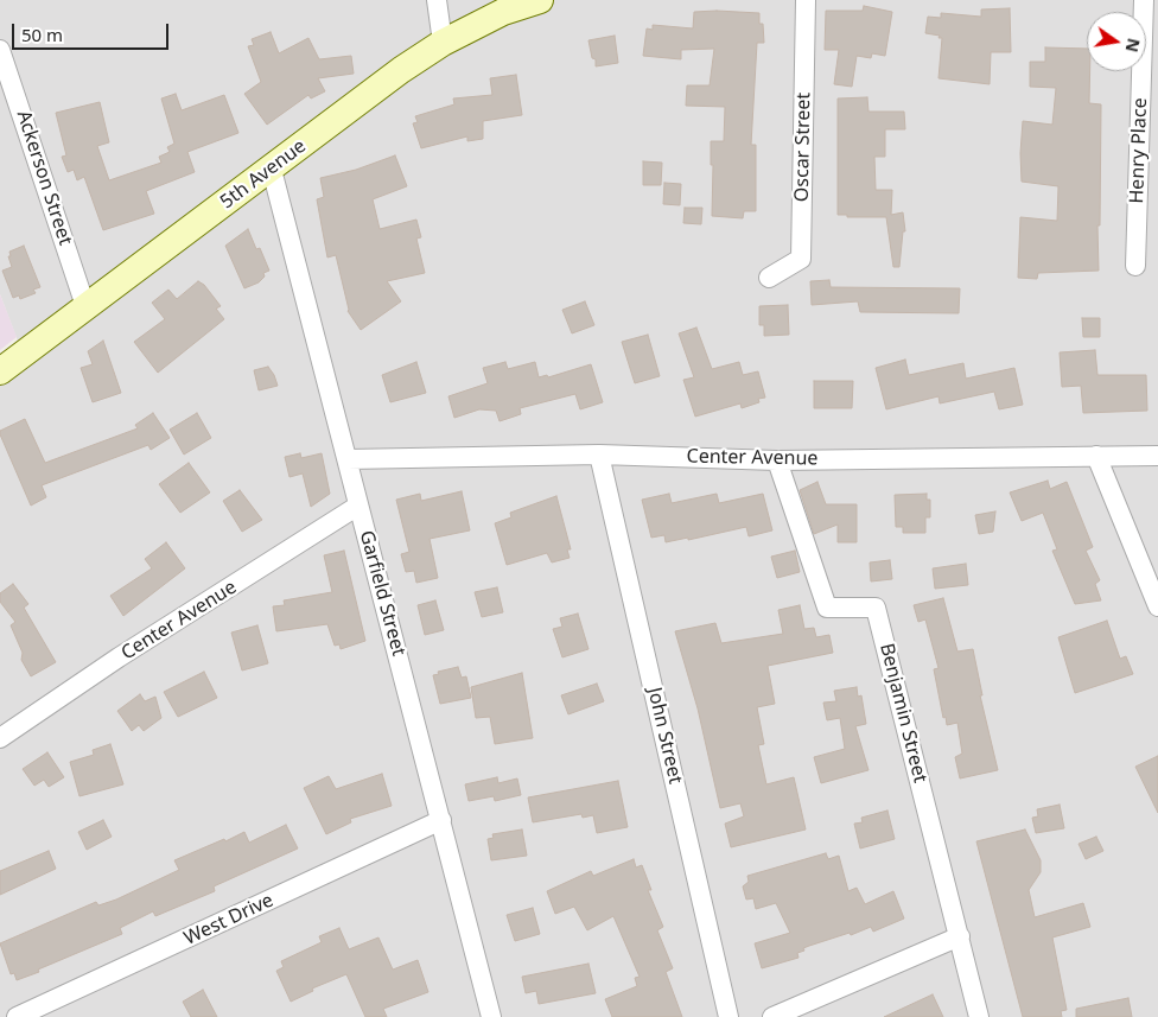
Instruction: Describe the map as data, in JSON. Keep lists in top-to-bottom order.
{
  "streets": {
    "main road": ["5th Avenue"],
    "street": [
      "Oscar Street",
      "Henry Place",
      "Ackerson Street",
      "Center Avenue",
      "Garfield Street",
      "Benjamin Street",
      "John Street",
      "West Drive"
    ]
  },
  "crossings": [
    ["5th Avenue", "Ackerson Street"],
    ["5th Avenue", "Garfield Street"],
    ["Center Avenue", "Garfield Street"],
    ["Center Avenue", "Benjamin Street"],
    ["Center Avenue", "John Street"],
    ["Garfield Street", "West Drive"]
  ],
  "scale_bar": "50 m",
  "north": "right"
}
